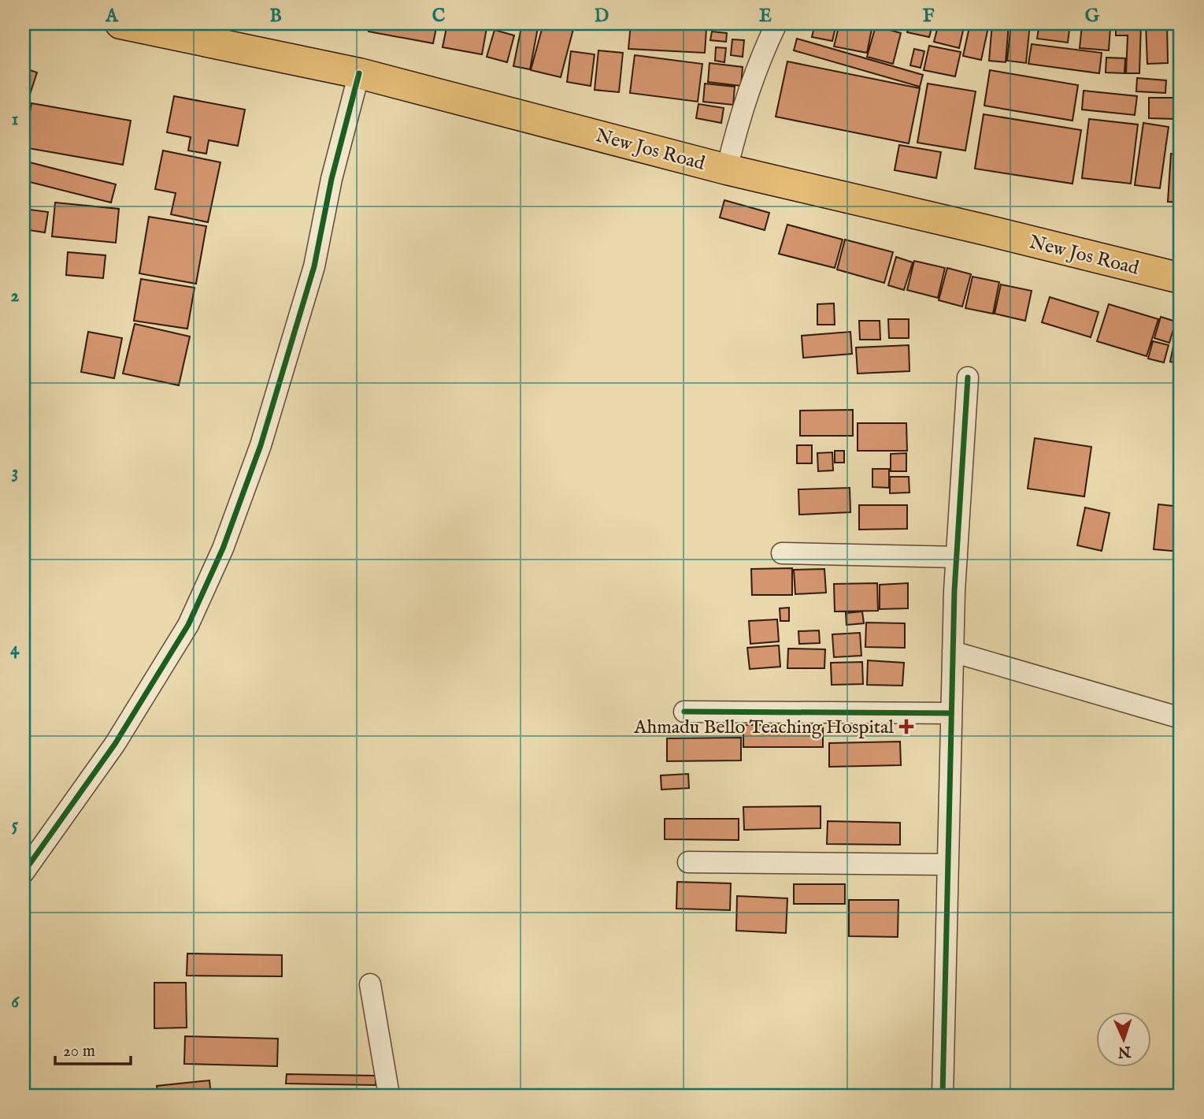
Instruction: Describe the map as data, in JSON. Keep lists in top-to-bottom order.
{
  "streets": {
    "highway": ["New Jos Road"]
  },
  "places": {
    "health": ["Ahmadu Bello Teaching Hospital"]
  },
  "scale_bar": "20 m",
  "north": "bottom",
  "grid": {
    "columns": [
      "A",
      "B",
      "C",
      "D",
      "E",
      "F",
      "G"
    ],
    "rows": [
      "1",
      "2",
      "3",
      "4",
      "5",
      "6"
    ]
  }
}
